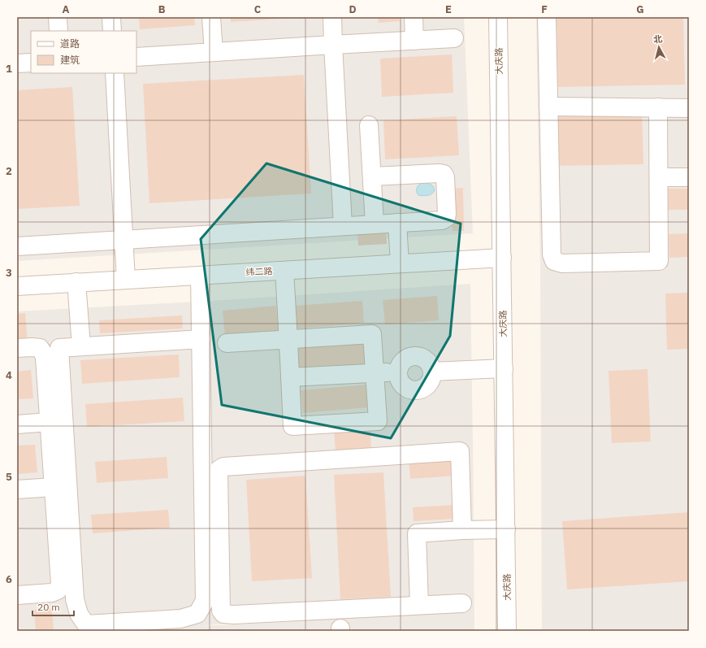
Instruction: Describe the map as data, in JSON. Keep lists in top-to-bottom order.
{
  "streets": {
    "street": ["大庆路", "纬二路"]
  },
  "crossings": [
    ["大庆路", "纬二路"]
  ],
  "legend": ["道路", "建筑"],
  "scale_bar": "20 m",
  "north": "top",
  "grid": {
    "columns": [
      "A",
      "B",
      "C",
      "D",
      "E",
      "F",
      "G"
    ],
    "rows": [
      "1",
      "2",
      "3",
      "4",
      "5",
      "6"
    ]
  }
}
